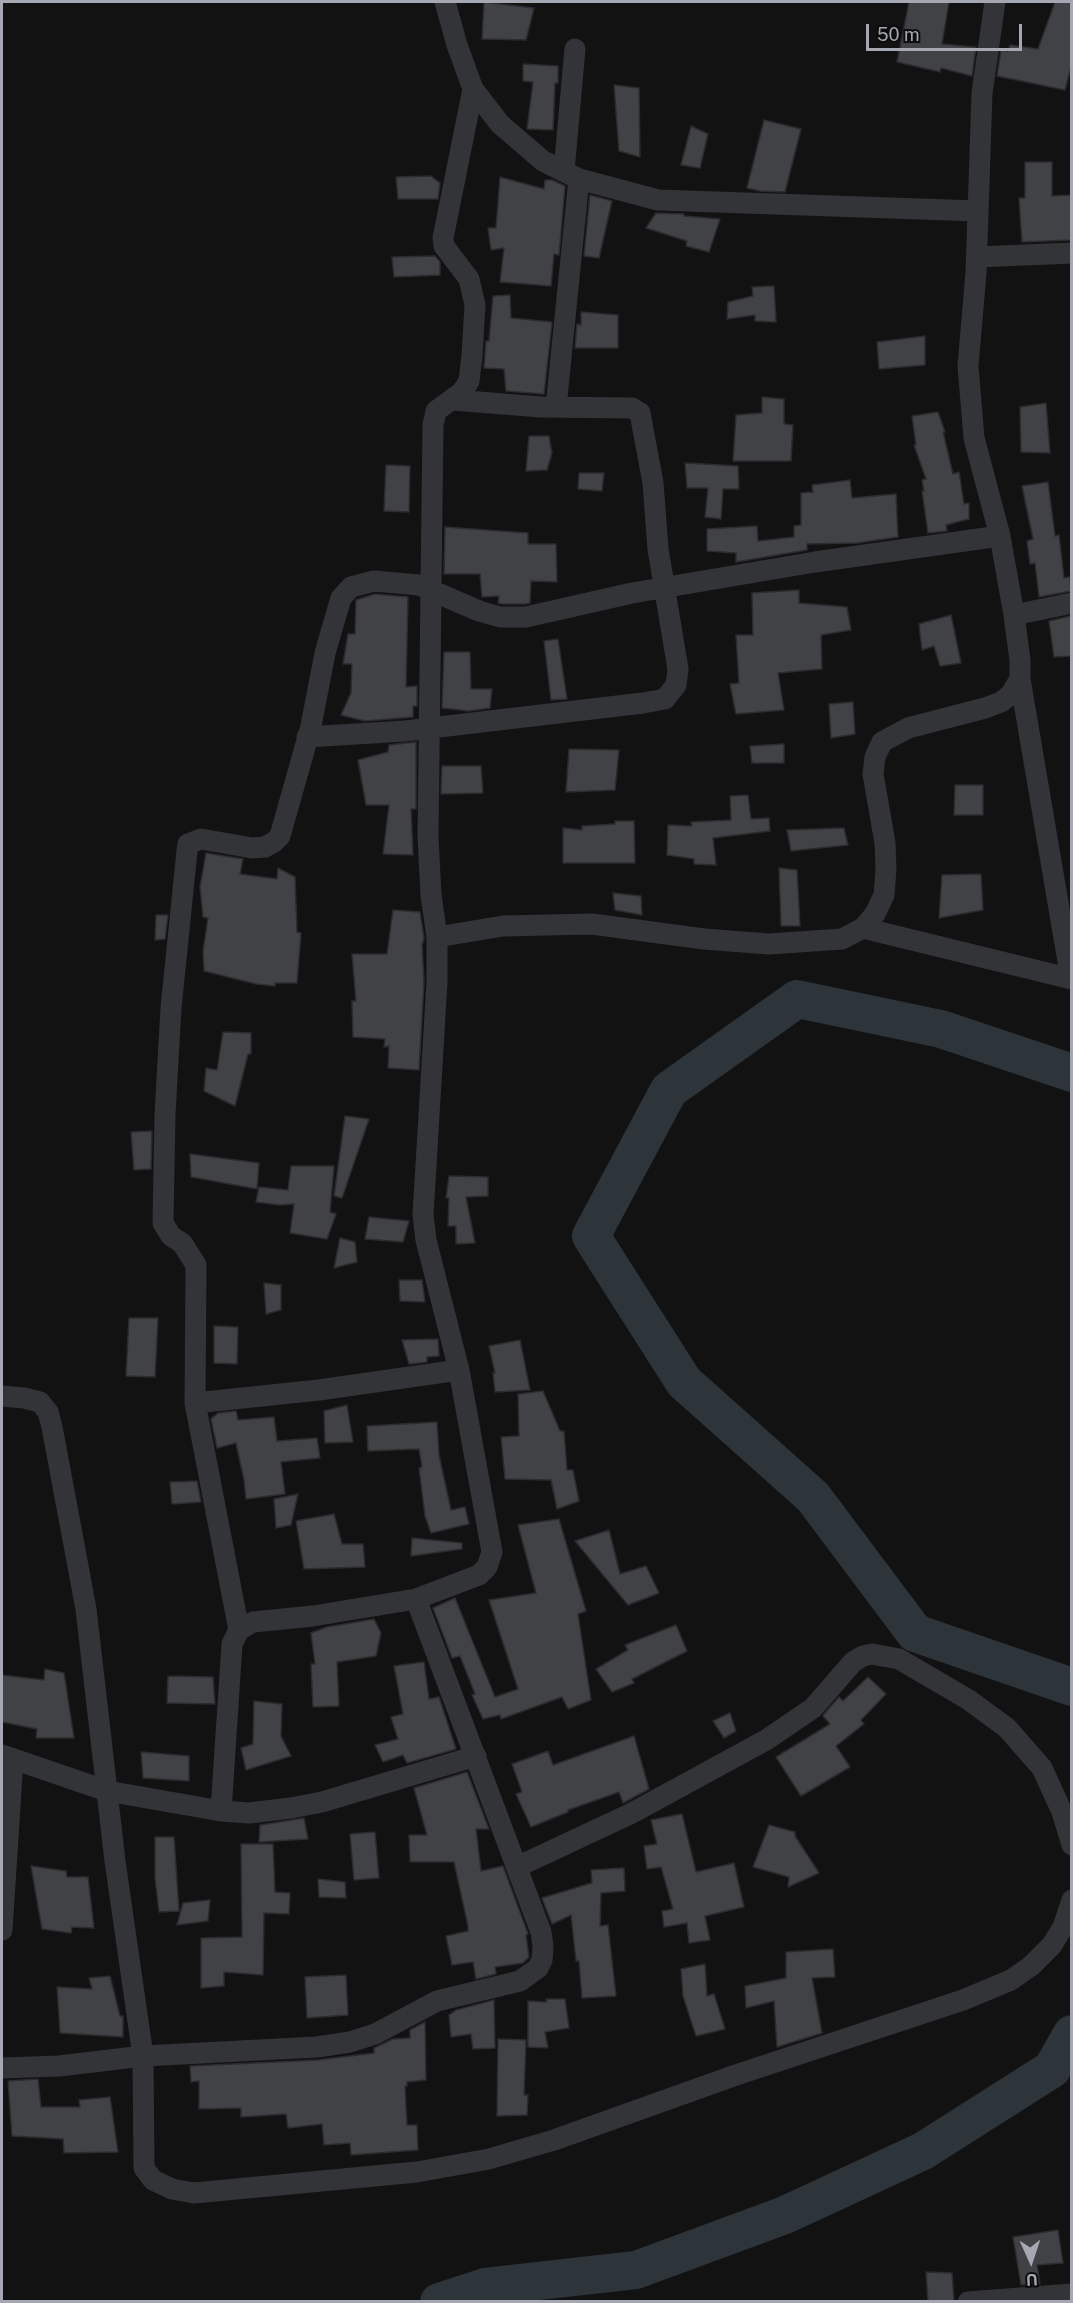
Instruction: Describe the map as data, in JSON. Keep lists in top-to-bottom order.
{
  "scale_bar": "50 m",
  "north": "bottom"
}
